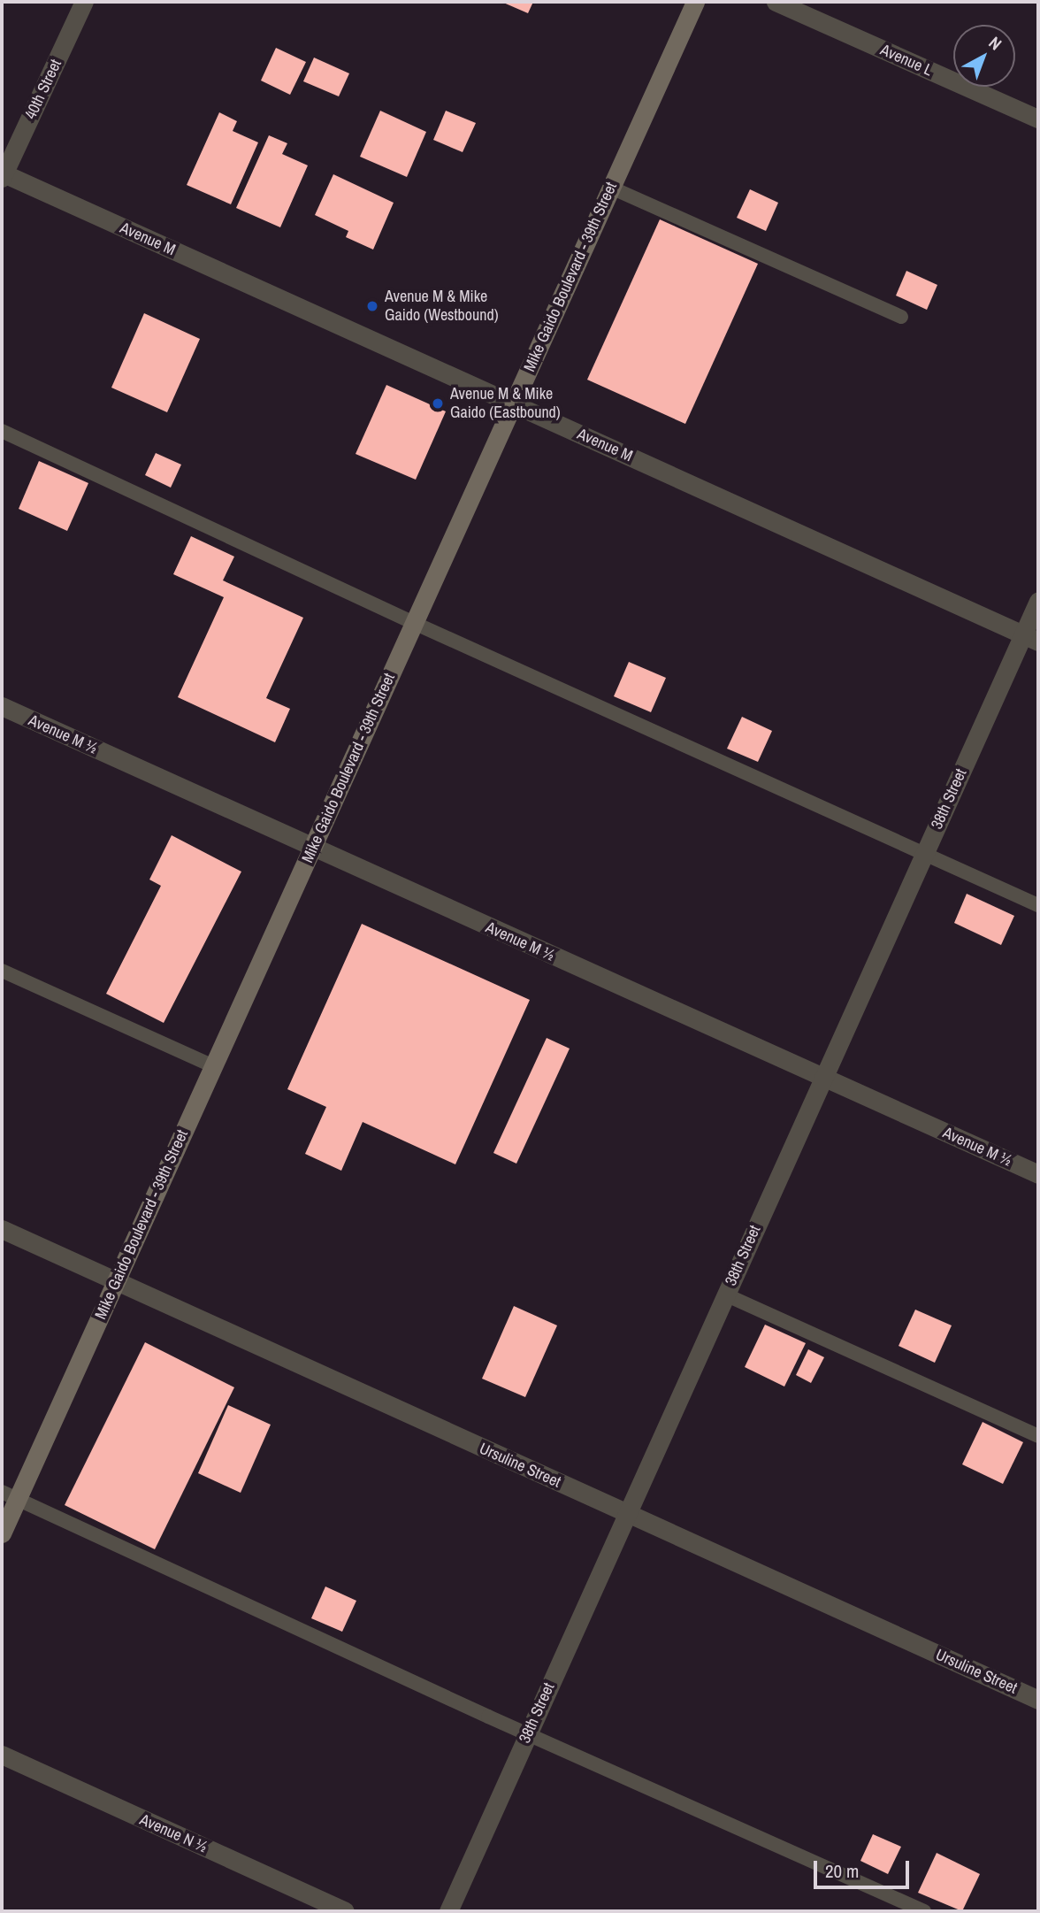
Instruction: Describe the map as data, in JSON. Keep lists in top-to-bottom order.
{
  "streets": {
    "main road": ["Mike Gaido Boulevard - 39th Street"],
    "street": [
      "Avenue L",
      "40th Street",
      "Avenue M",
      "Avenue M ½",
      "38th Street",
      "Ursuline Street",
      "Avenue N ½"
    ]
  },
  "crossings": [
    ["40th Street", "Avenue M"],
    ["Avenue M", "Mike Gaido Boulevard - 39th Street"],
    ["Avenue M", "38th Street"],
    ["Mike Gaido Boulevard - 39th Street", "Avenue M ½"],
    ["Mike Gaido Boulevard - 39th Street", "Ursuline Street"],
    ["Avenue M ½", "38th Street"],
    ["38th Street", "Ursuline Street"]
  ],
  "places": ["Avenue M & Mike Gaido (Westbound)", "Avenue M & Mike Gaido (Eastbound)"],
  "scale_bar": "20 m",
  "north": "top right"
}
